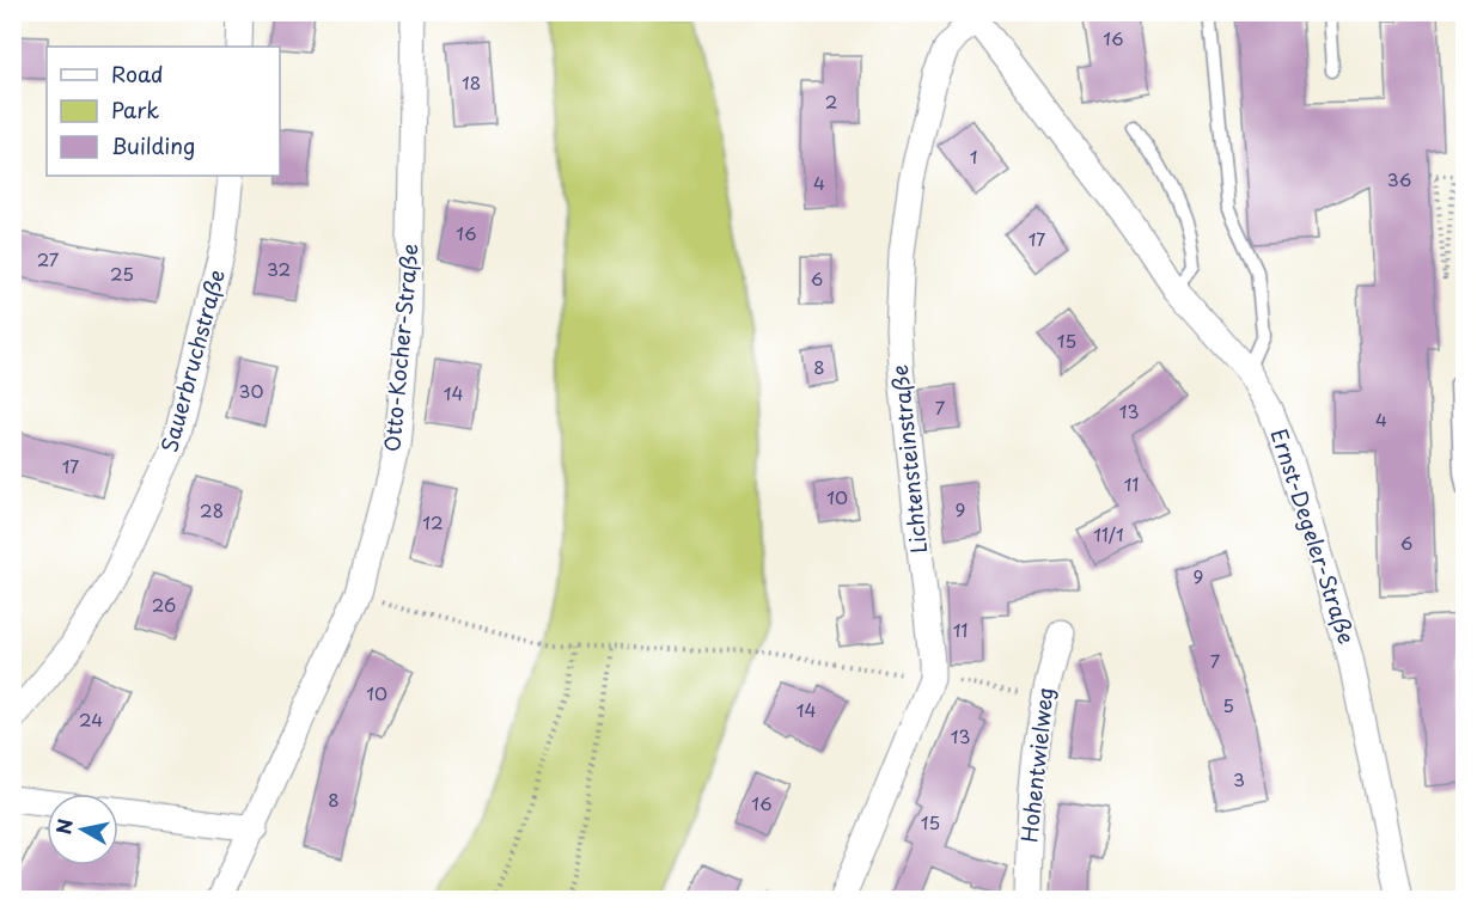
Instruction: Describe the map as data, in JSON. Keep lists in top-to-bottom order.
{
  "streets": {
    "street": [
      "Otto-Kocher-Straße",
      "Sauerbruchstraße",
      "Lichtensteinstraße",
      "Ernst-Degeler-Straße",
      "Hohentwielweg"
    ]
  },
  "crossings": [
    ["Lichtensteinstraße", "Ernst-Degeler-Straße"]
  ],
  "house_numbers": [
    "16",
    "18",
    "2",
    "1",
    "36",
    "4",
    "16",
    "17",
    "27",
    "32",
    "25",
    "6",
    "15",
    "8",
    "30",
    "14",
    "7",
    "13",
    "4",
    "17",
    "11",
    "10",
    "9",
    "28",
    "12",
    "11/1",
    "6",
    "9",
    "26",
    "11",
    "7",
    "10",
    "5",
    "14",
    "24",
    "13",
    "3",
    "8",
    "16",
    "15"
  ],
  "legend": ["Road", "Park", "Building"],
  "north": "left"
}
